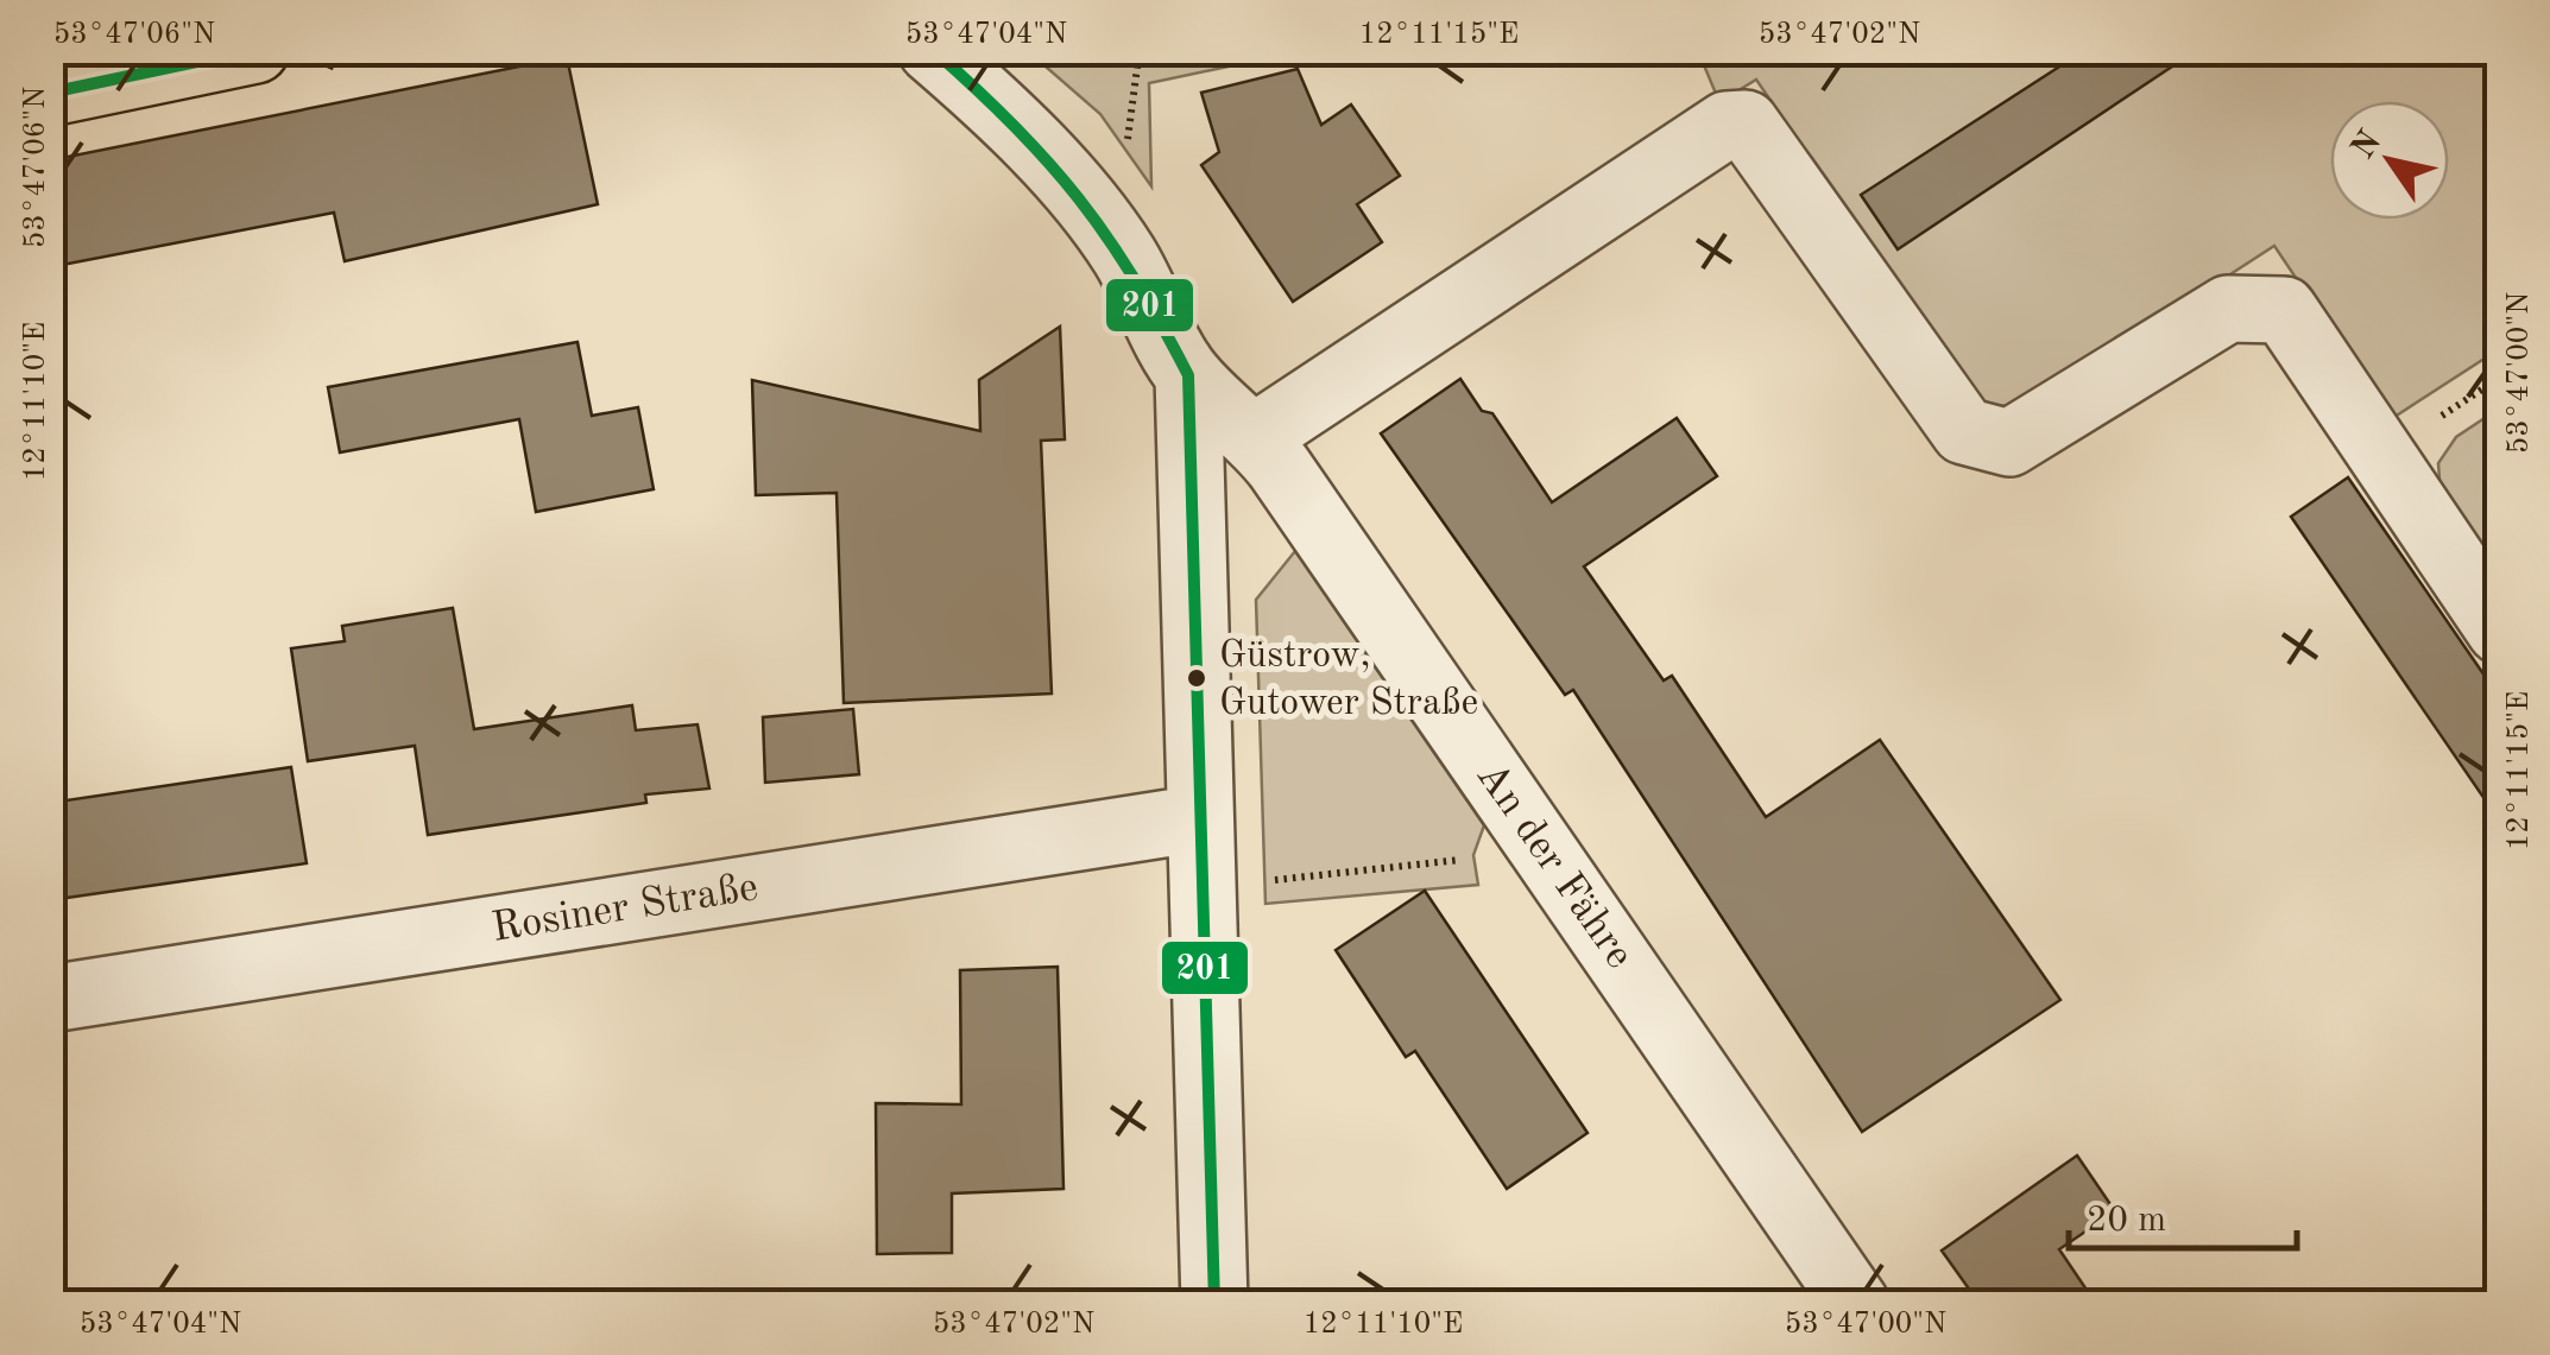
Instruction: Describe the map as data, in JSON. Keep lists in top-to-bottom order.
{
  "streets": {
    "street": ["An der Fähre", "Rosiner Straße"]
  },
  "places": ["Güstrow, Gutower Straße"],
  "lines": ["transit line 201"],
  "scale_bar": "20 m",
  "north": "top left",
  "coordinates": [
    "53°47'06\"N",
    "53°47'04\"N",
    "12°11'15\"E",
    "53°47'02\"N",
    "53°47'00\"N",
    "12°11'10\"E"
  ]
}
